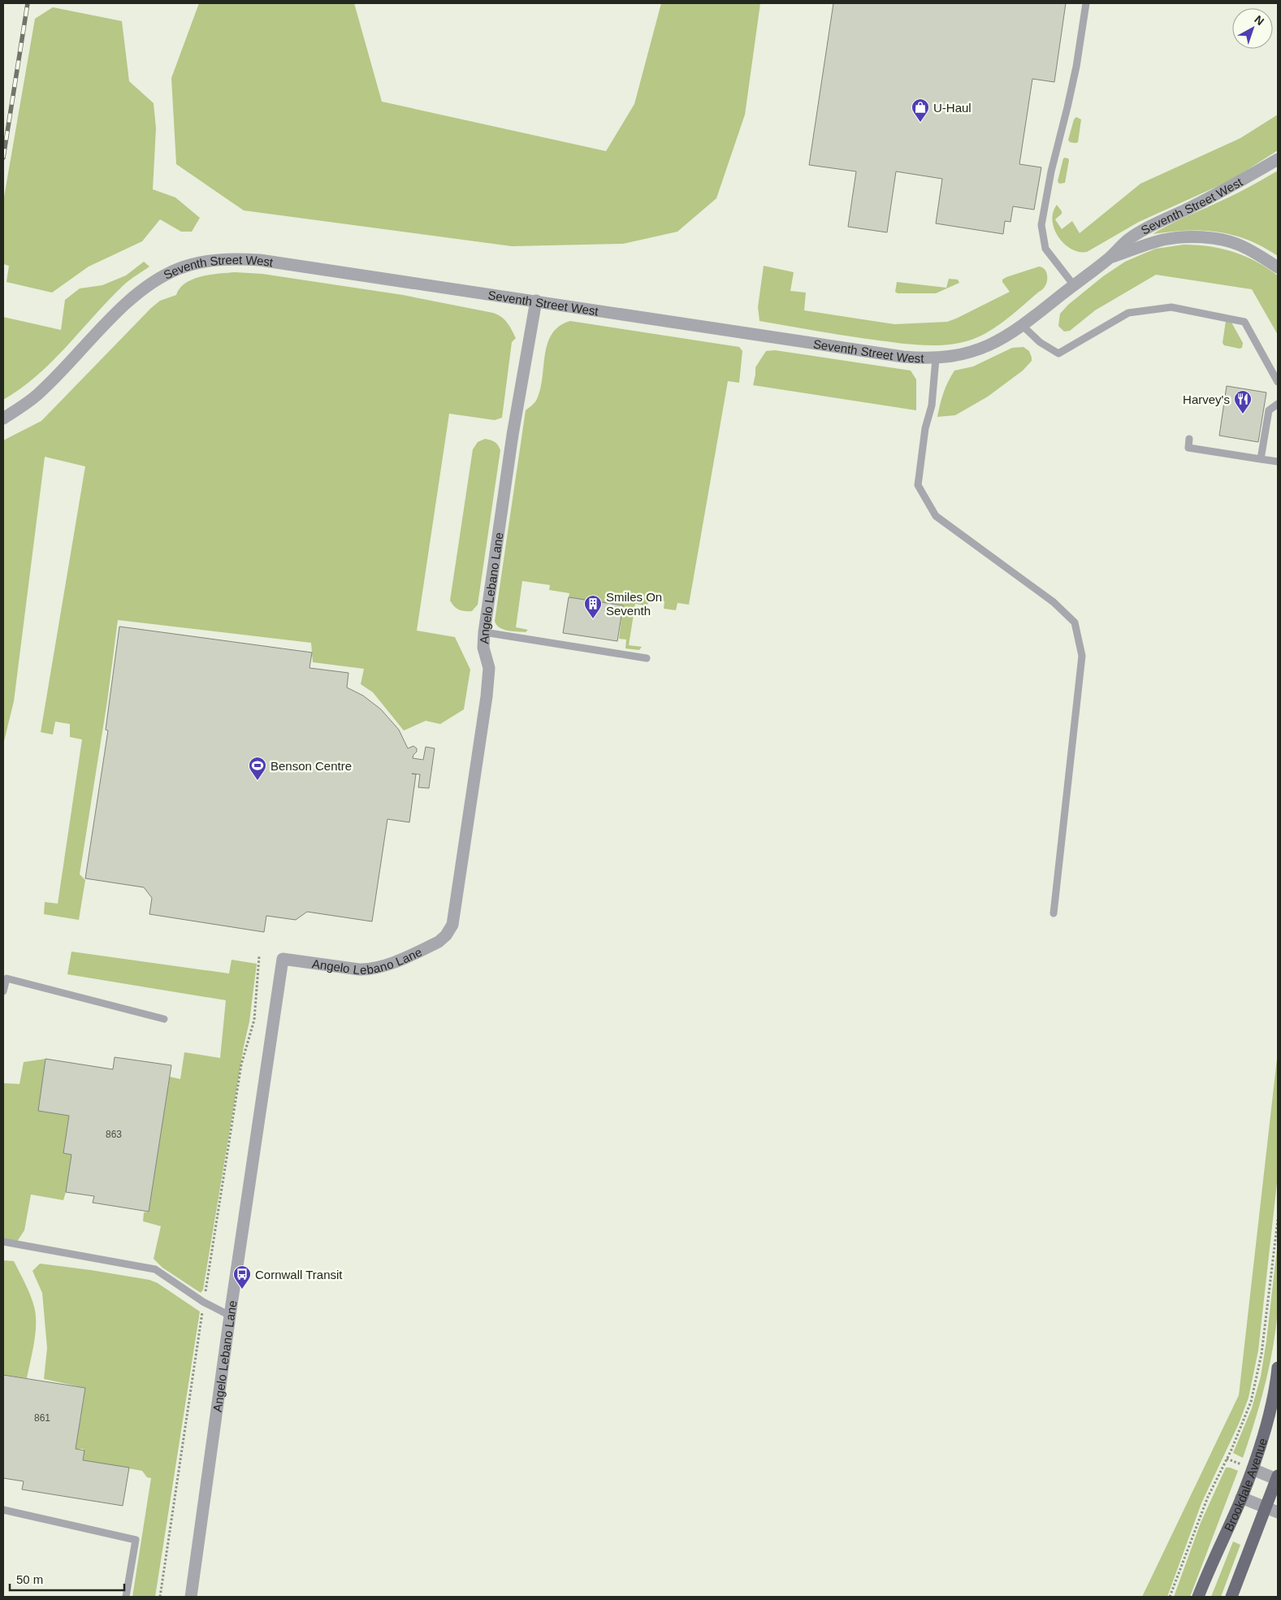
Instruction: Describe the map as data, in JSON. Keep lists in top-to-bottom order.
{
  "streets": {
    "main road": ["Brookdale Avenue"],
    "street": ["Seventh Street West", "Angelo Lebano Lane"]
  },
  "crossings": [
    ["Seventh Street West", "Angelo Lebano Lane"]
  ],
  "places": {
    "shop": ["U-Haul"],
    "restaurant": ["Harvey's"],
    "building": ["Smiles On Seventh"],
    "sports": ["Benson Centre"],
    "bus stop": ["Cornwall Transit"]
  },
  "house_numbers": ["863", "861"],
  "scale_bar": "50 m",
  "north": "top right"
}
